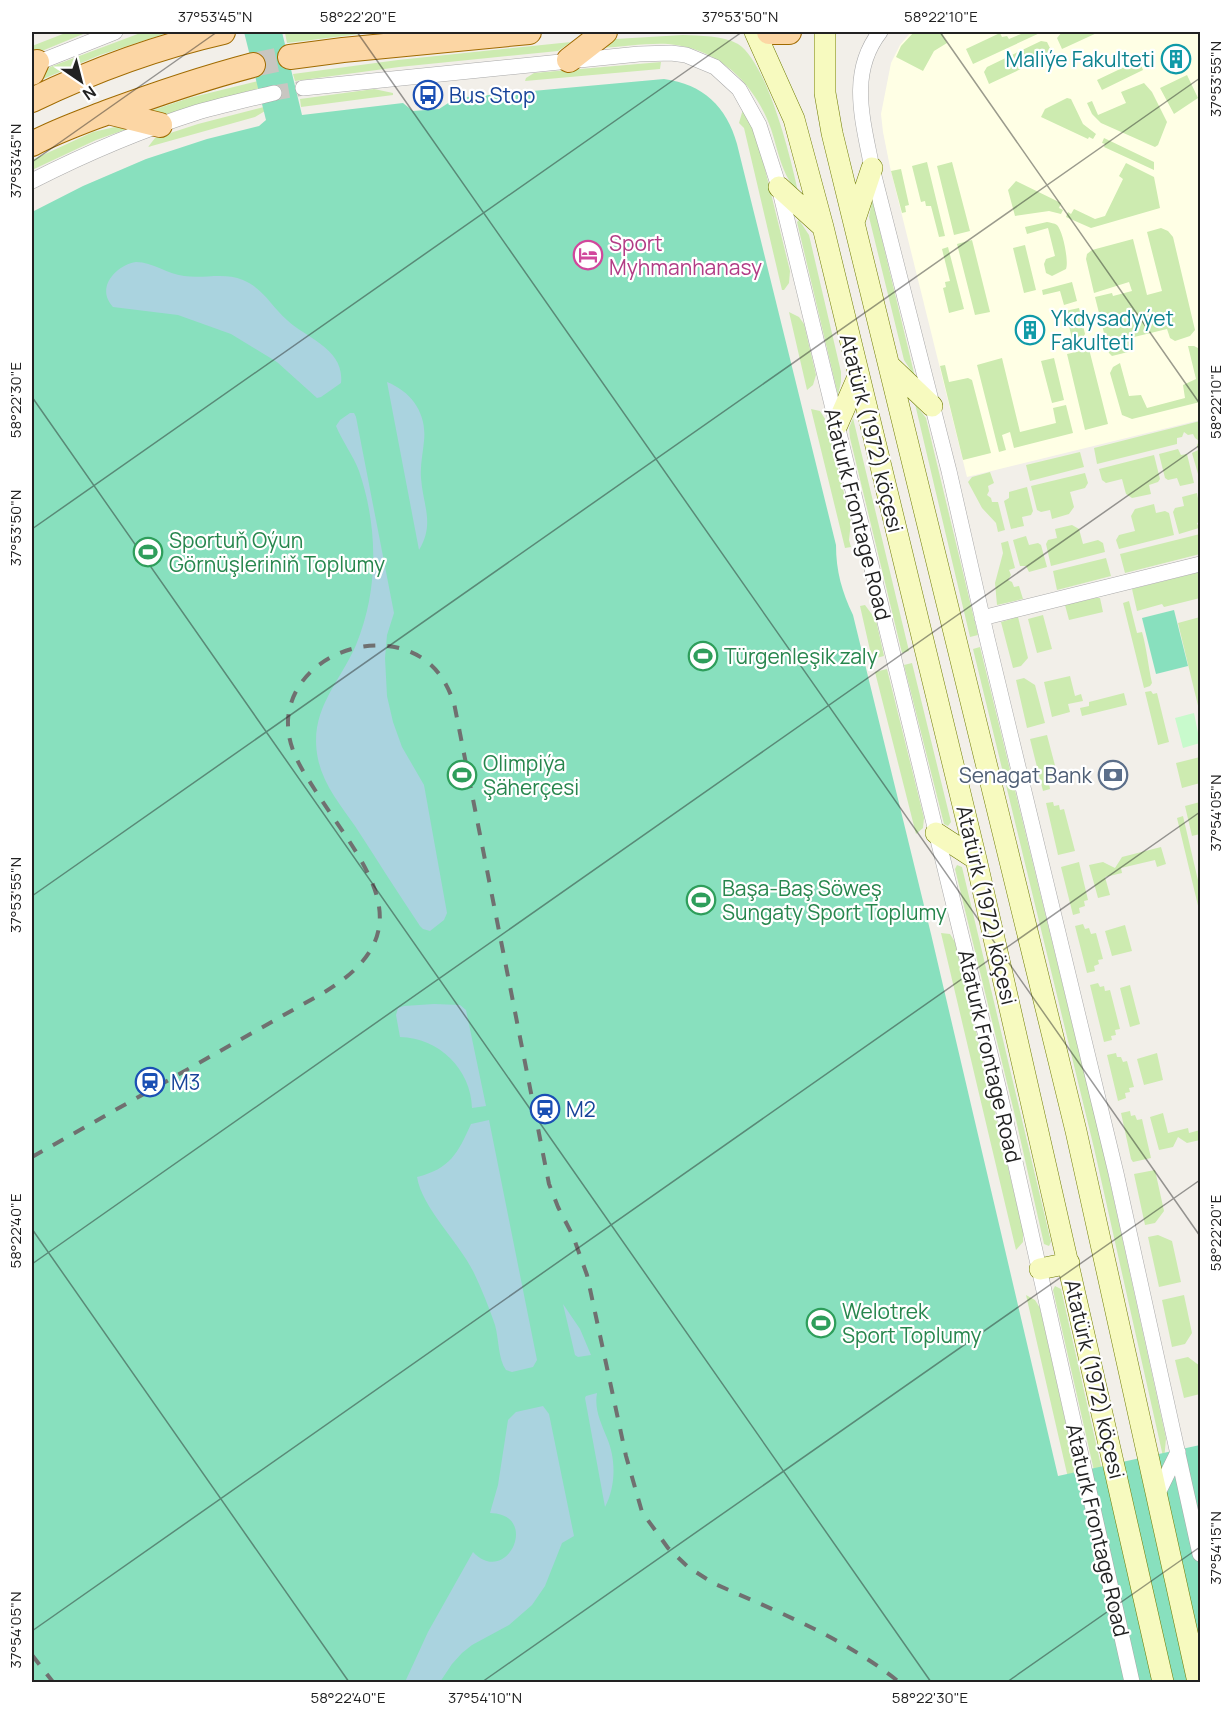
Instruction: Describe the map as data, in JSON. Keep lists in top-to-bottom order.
{
  "streets": {
    "main road": ["Atatürk (1972) köçesi"],
    "street": ["Ataturk Frontage Road"]
  },
  "places": {
    "building": ["Maliýe Fakulteti", "Ykdysadyýet Fakulteti"],
    "bus stop": ["Bus Stop"],
    "hotel": ["Sport Myhmanhanasy"],
    "sports": [
      "Sportuň Oýun Görnüşleriniň Toplumy",
      "Türgenleşik zaly",
      "Olimpiýa Şäherçesi",
      "Başa-Baş Söweş Sungaty Sport Toplumy",
      "Welotrek Sport Toplumy"
    ],
    "bank": ["Senagat Bank"],
    "station": ["M3", "M2"]
  },
  "north": "bottom right",
  "coordinates": [
    "37°53'45\"N",
    "58°22'20\"E",
    "37°53'50\"N",
    "58°22'10\"E",
    "37°53'55\"N",
    "58°22'30\"E",
    "37°54'05\"N",
    "58°22'40\"E",
    "37°54'15\"N",
    "37°54'10\"N"
  ]
}
